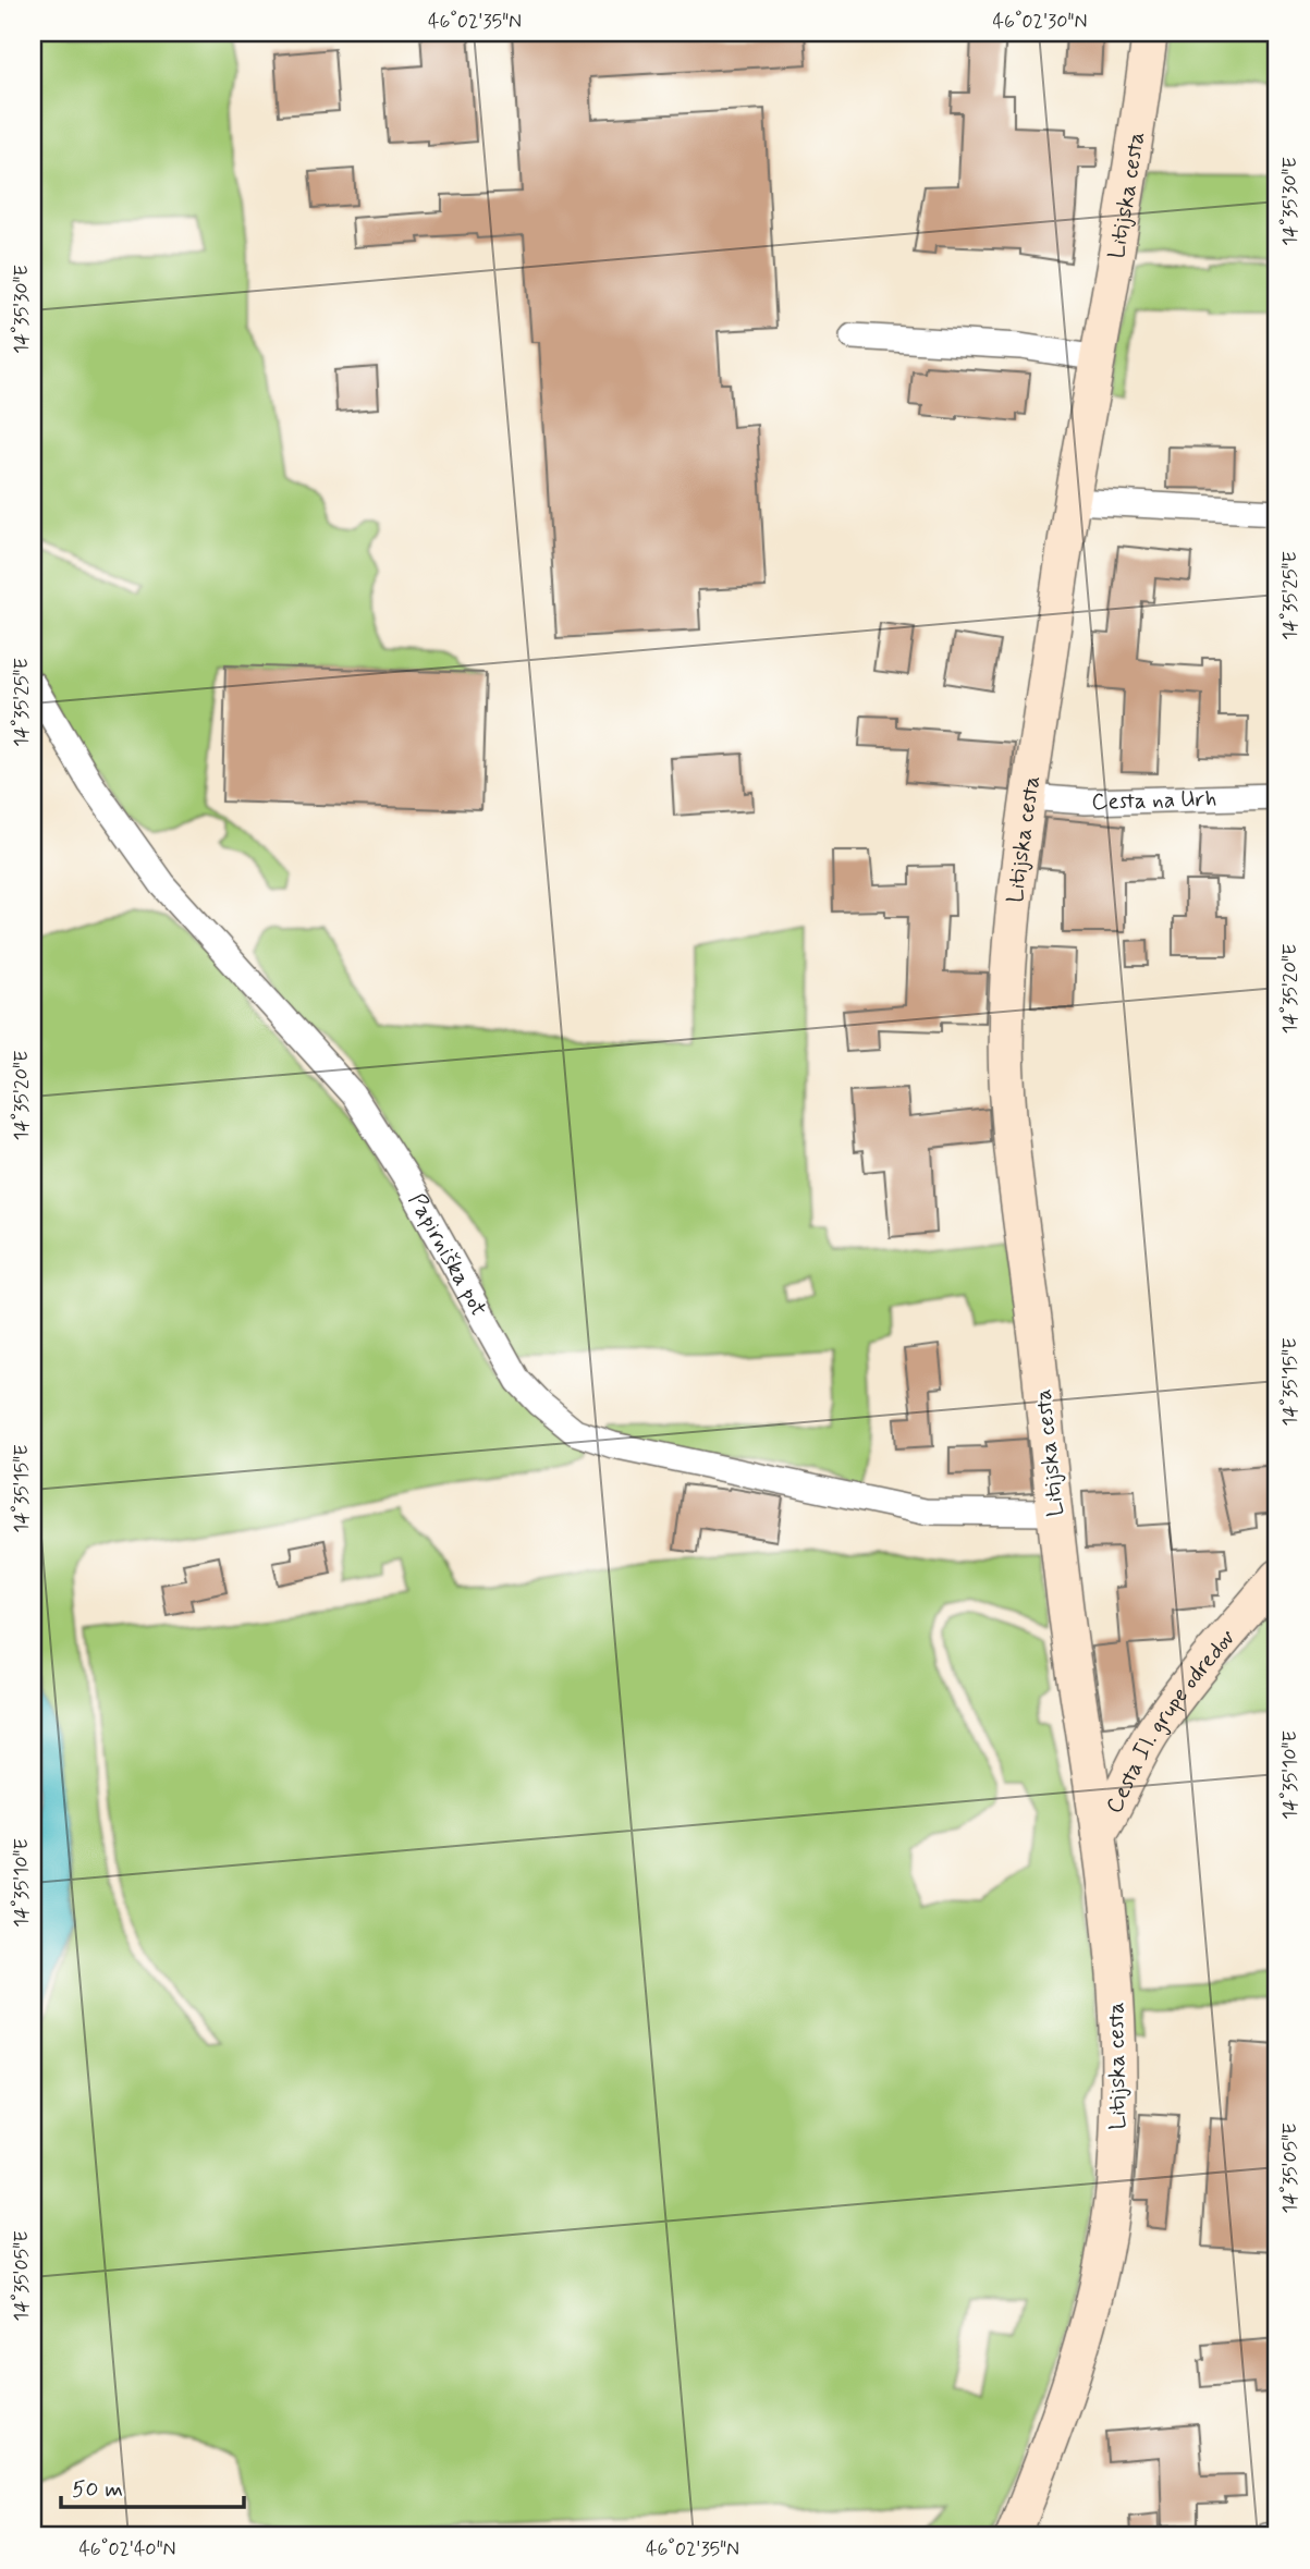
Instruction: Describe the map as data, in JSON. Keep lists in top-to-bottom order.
{
  "streets": {
    "main road": ["Litijska cesta", "Cesta II. grupe odredov"],
    "street": ["Cesta na Urh", "Papirniška pot"]
  },
  "crossings": [
    ["Litijska cesta", "Cesta na Urh"],
    ["Litijska cesta", "Papirniška pot"],
    ["Litijska cesta", "Cesta II. grupe odredov"]
  ],
  "scale_bar": "50 m",
  "coordinates": [
    "46°02'35\"N",
    "46°02'30\"N",
    "14°35'30\"E",
    "14°35'25\"E",
    "14°35'20\"E",
    "14°35'15\"E",
    "14°35'10\"E",
    "14°35'05\"E",
    "46°02'40\"N"
  ]
}
